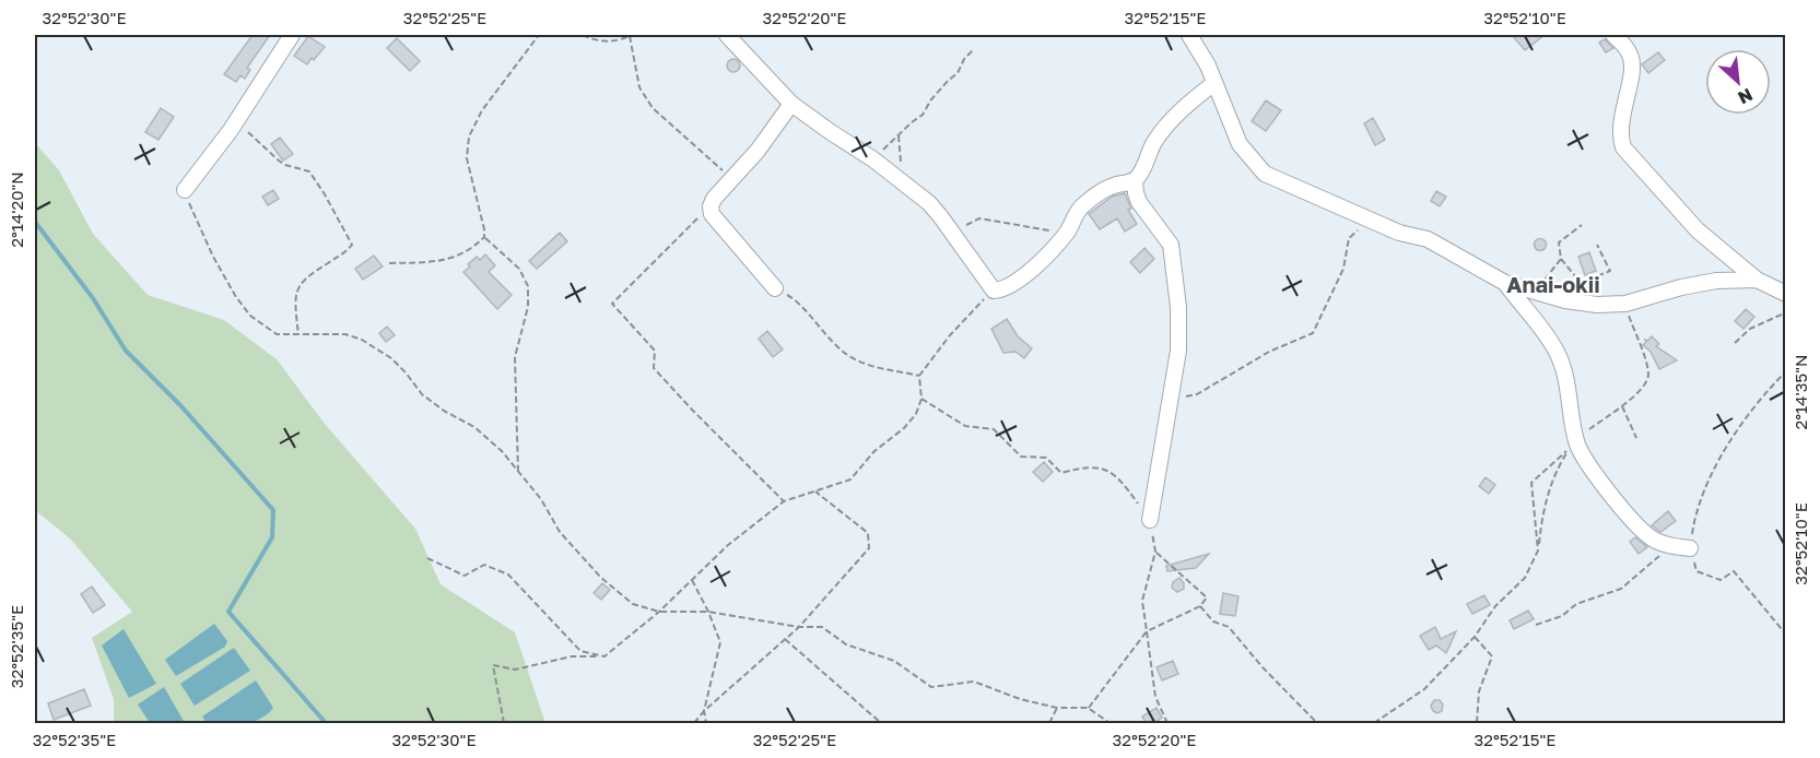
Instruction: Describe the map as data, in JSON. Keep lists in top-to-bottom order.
{
  "districts": ["Anai-okii"],
  "north": "bottom right",
  "coordinates": [
    "32°52'30\"E",
    "32°52'25\"E",
    "32°52'20\"E",
    "32°52'15\"E",
    "32°52'10\"E",
    "2°14'20\"N",
    "2°14'35\"N",
    "32°52'35\"E"
  ]
}
